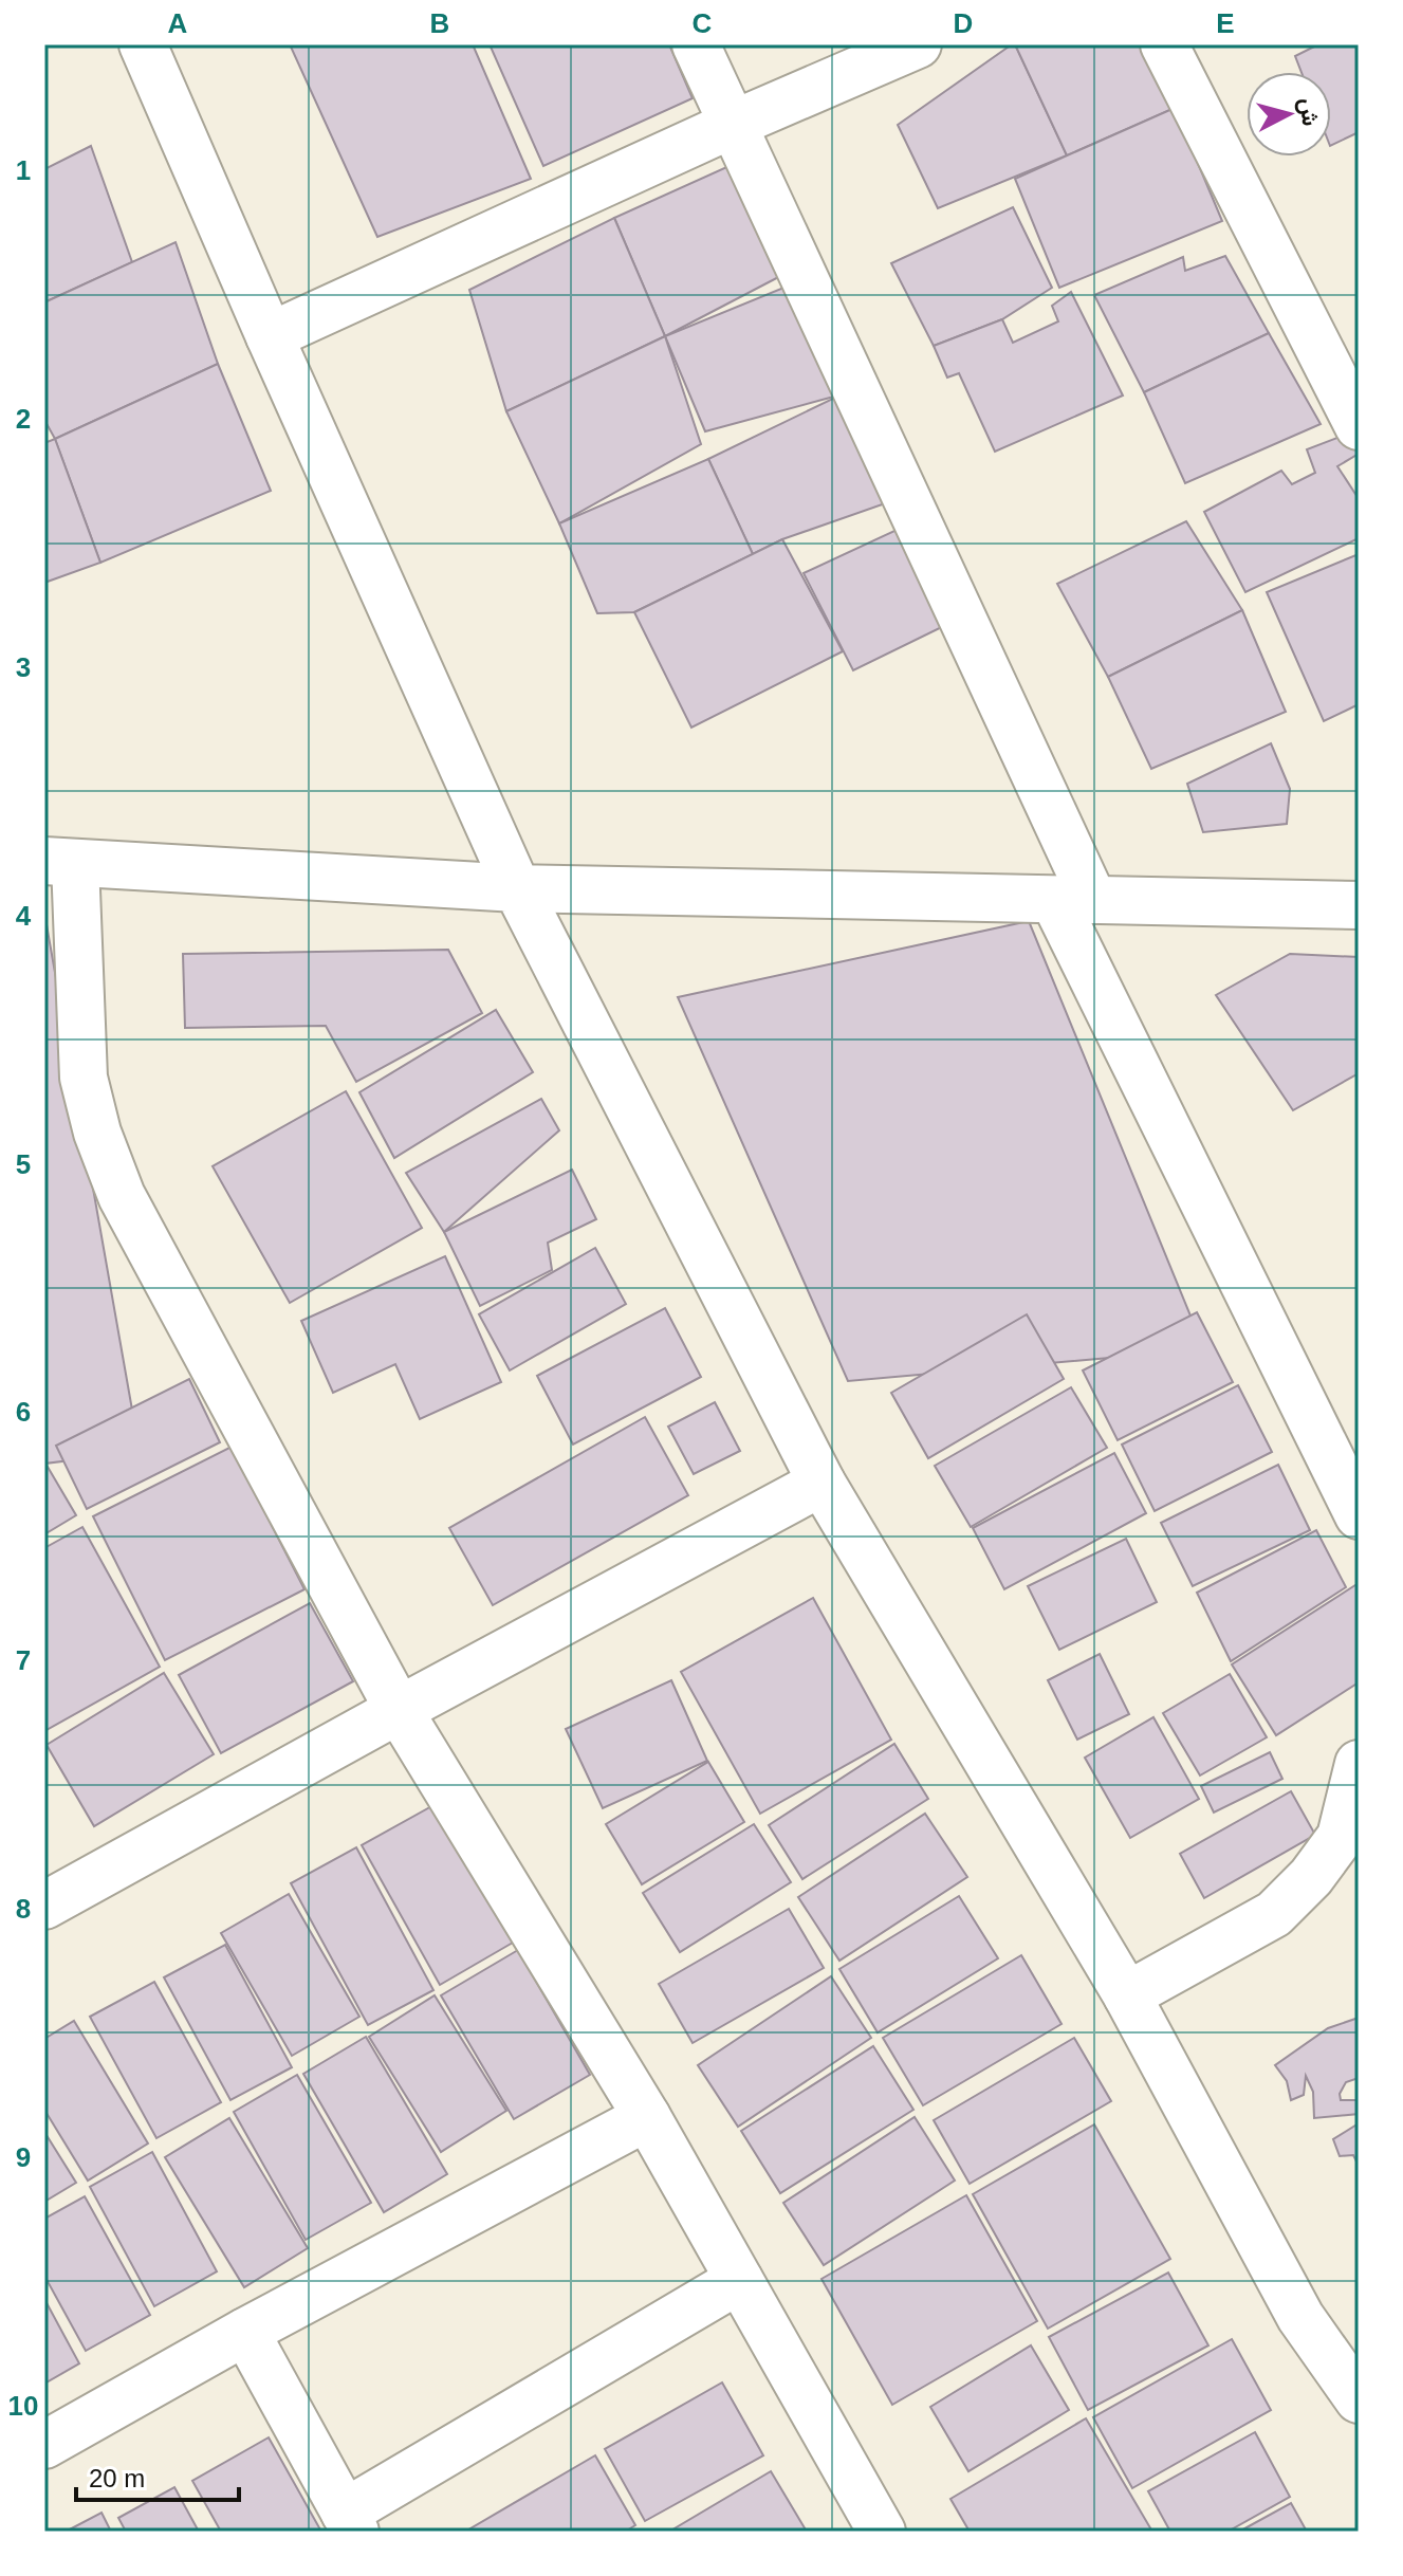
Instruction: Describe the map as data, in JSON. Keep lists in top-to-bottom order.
{
  "scale_bar": "20 m",
  "north": "right",
  "grid": {
    "columns": [
      "A",
      "B",
      "C",
      "D",
      "E"
    ],
    "rows": [
      "1",
      "2",
      "3",
      "4",
      "5",
      "6",
      "7",
      "8",
      "9",
      "10"
    ]
  }
}
